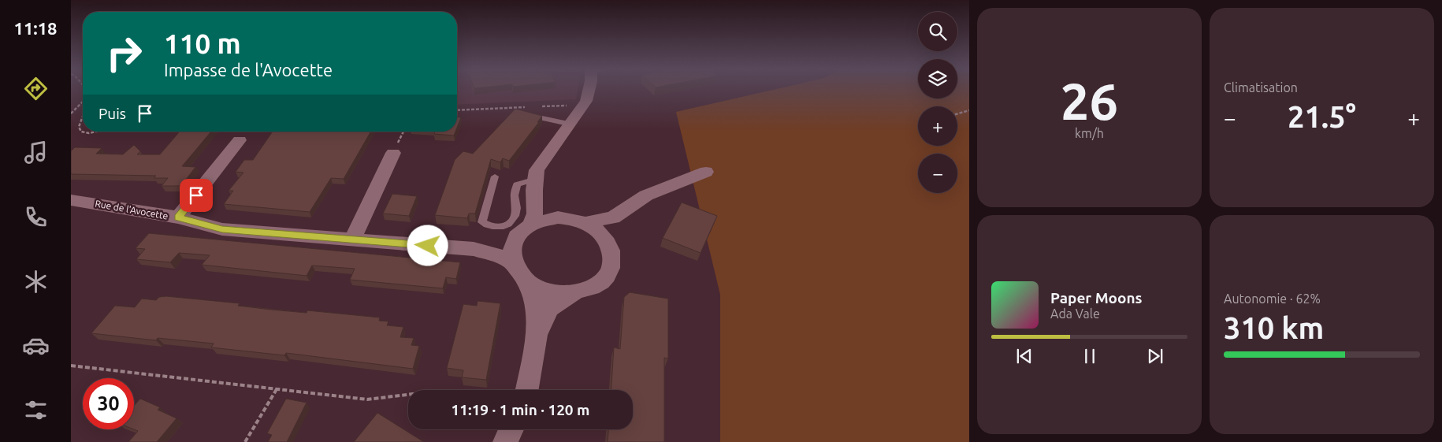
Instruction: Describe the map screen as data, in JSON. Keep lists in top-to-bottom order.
{
  "streets": {
    "street": ["Rue de l'Avocette"]
  },
  "page": {
    "tabs": "11:18",
    "tile": [
      ["26", "km/h"],
      "Climatisation",
      ["Autonomie · 62%", "310 km"]
    ],
    "map_buttons": ["+", "−"],
    "turn": ["110 m", "Impasse de l'Avocette"],
    "then": "Puis",
    "heat": ["−", "21.5°", "+"],
    "song": ["Paper Moons", "Ada Vale"],
    "limit": "30",
    "trip": "11:19 · 1 min · 120 m"
  }
}
